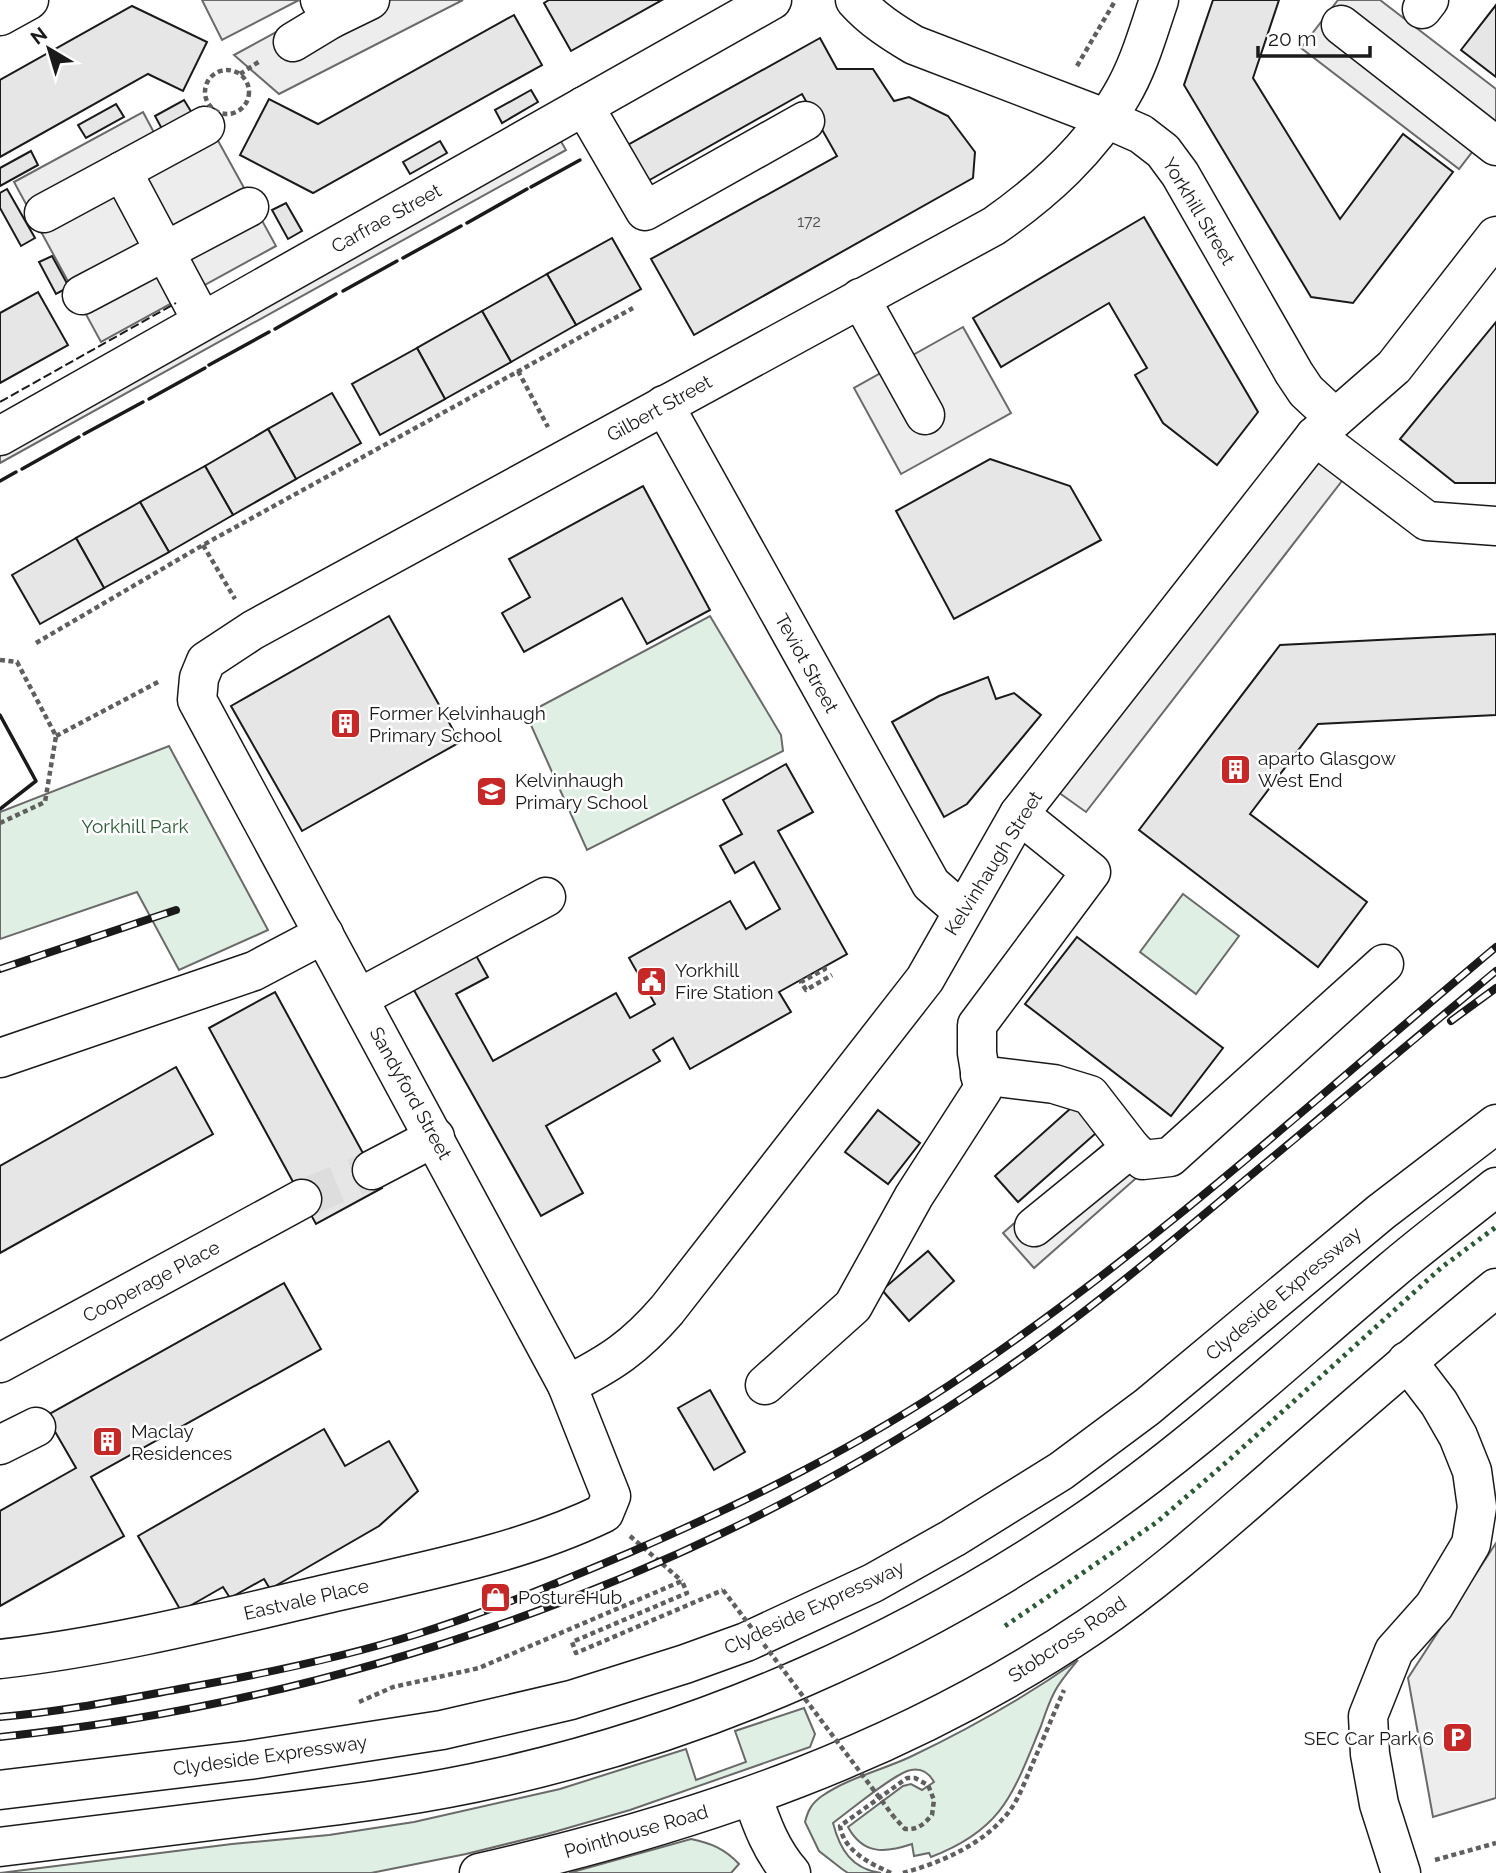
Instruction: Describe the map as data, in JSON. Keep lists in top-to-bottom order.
{
  "streets": {
    "street": [
      "Yorkhill Street",
      "Carfrae Street",
      "Gilbert Street",
      "Teviot Street",
      "Kelvinhaugh Street",
      "Sandyford Street",
      "Cooperage Place",
      "Clydeside Expressway",
      "Eastvale Place",
      "Stobcross Road",
      "Pointhouse Road"
    ]
  },
  "crossings": [
    ["Yorkhill Street", "Gilbert Street"],
    ["Yorkhill Street", "Kelvinhaugh Street"],
    ["Gilbert Street", "Teviot Street"],
    ["Gilbert Street", "Sandyford Street"],
    ["Teviot Street", "Kelvinhaugh Street"],
    ["Kelvinhaugh Street", "Sandyford Street"],
    ["Sandyford Street", "Eastvale Place"],
    ["Stobcross Road", "Pointhouse Road"]
  ],
  "parks": ["Yorkhill Park"],
  "places": {
    "building": ["Former Kelvinhaugh Primary School", "aparto Glasgow West End", "Maclay Residences"],
    "school or university": ["Kelvinhaugh Primary School"],
    "public building": ["Yorkhill Fire Station"],
    "shop": ["PostureHub"],
    "parking": ["SEC Car Park 6"]
  },
  "house_numbers": ["172"],
  "scale_bar": "20 m",
  "north": "top left"
}
